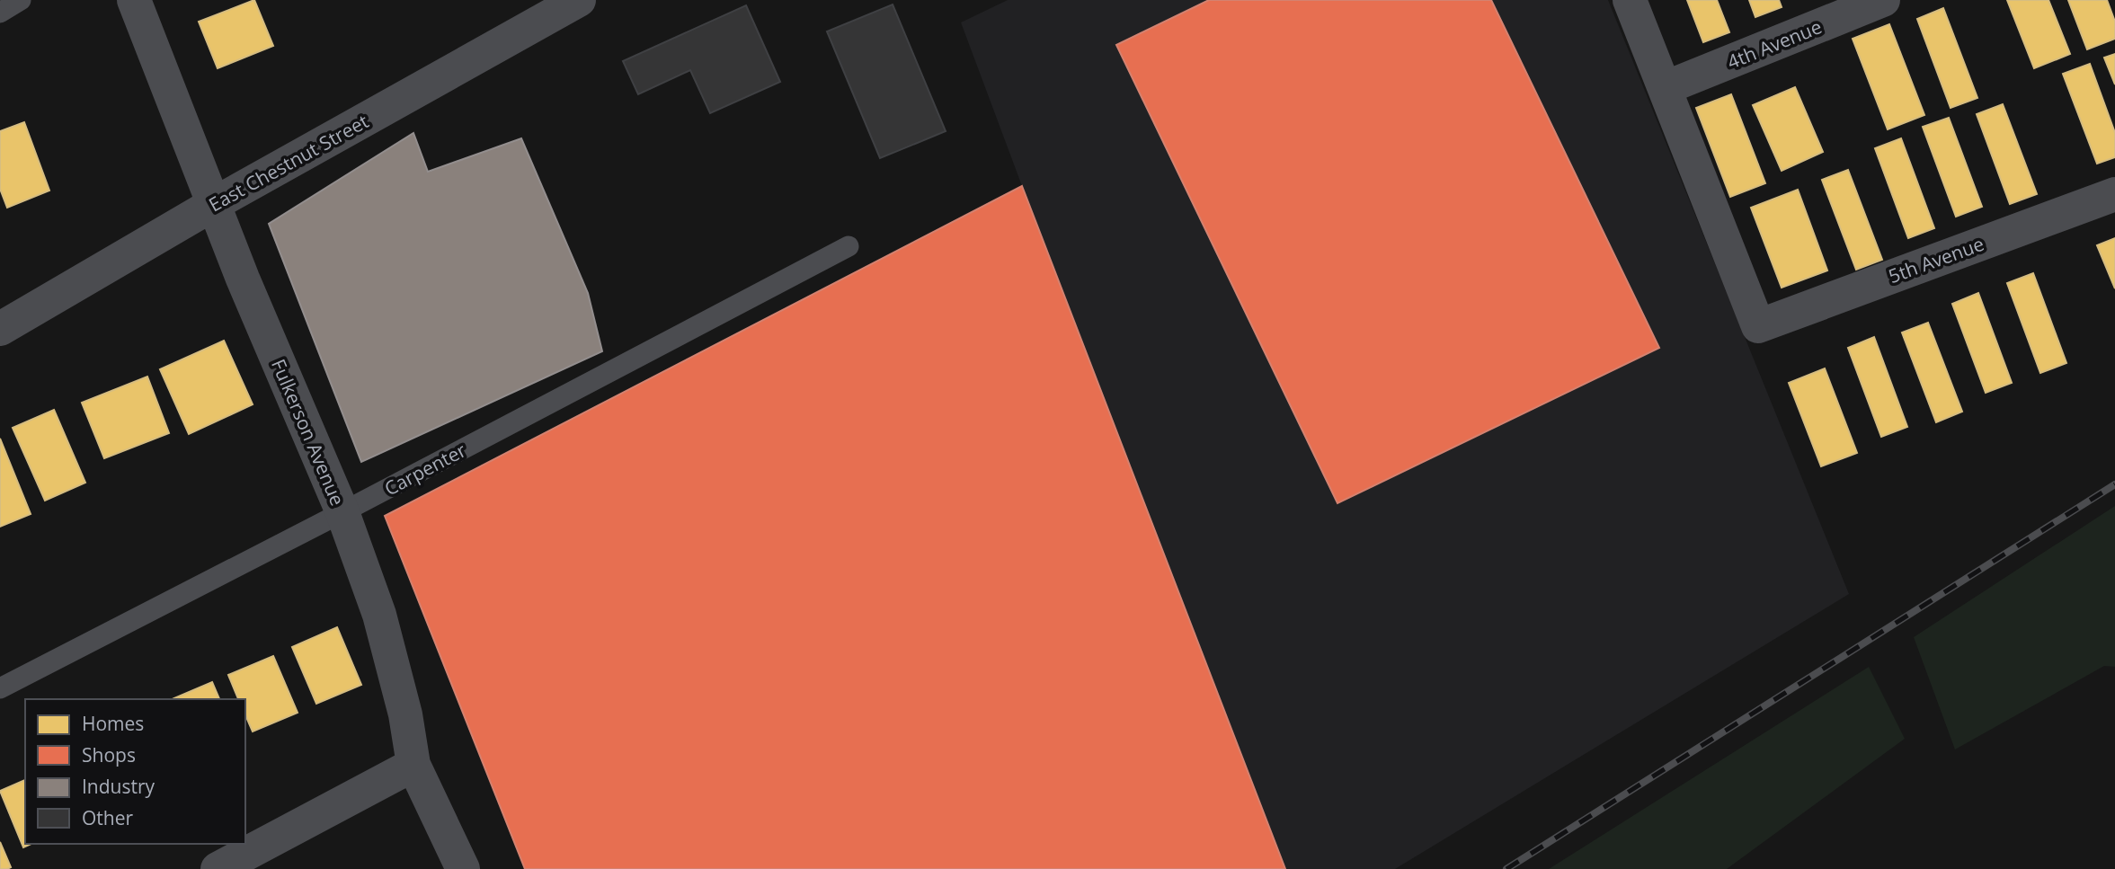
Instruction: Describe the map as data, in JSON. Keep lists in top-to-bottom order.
{
  "streets": {
    "street": [
      "4th Avenue",
      "East Chestnut Street",
      "5th Avenue",
      "Fulkerson Avenue"
    ],
    "lane": ["Carpenter"]
  },
  "crossings": [
    ["4th Avenue", "5th Avenue"],
    ["East Chestnut Street", "Fulkerson Avenue"],
    ["Fulkerson Avenue", "Carpenter"]
  ],
  "legend": [
    "Homes",
    "Shops",
    "Industry",
    "Other"
  ]
}
